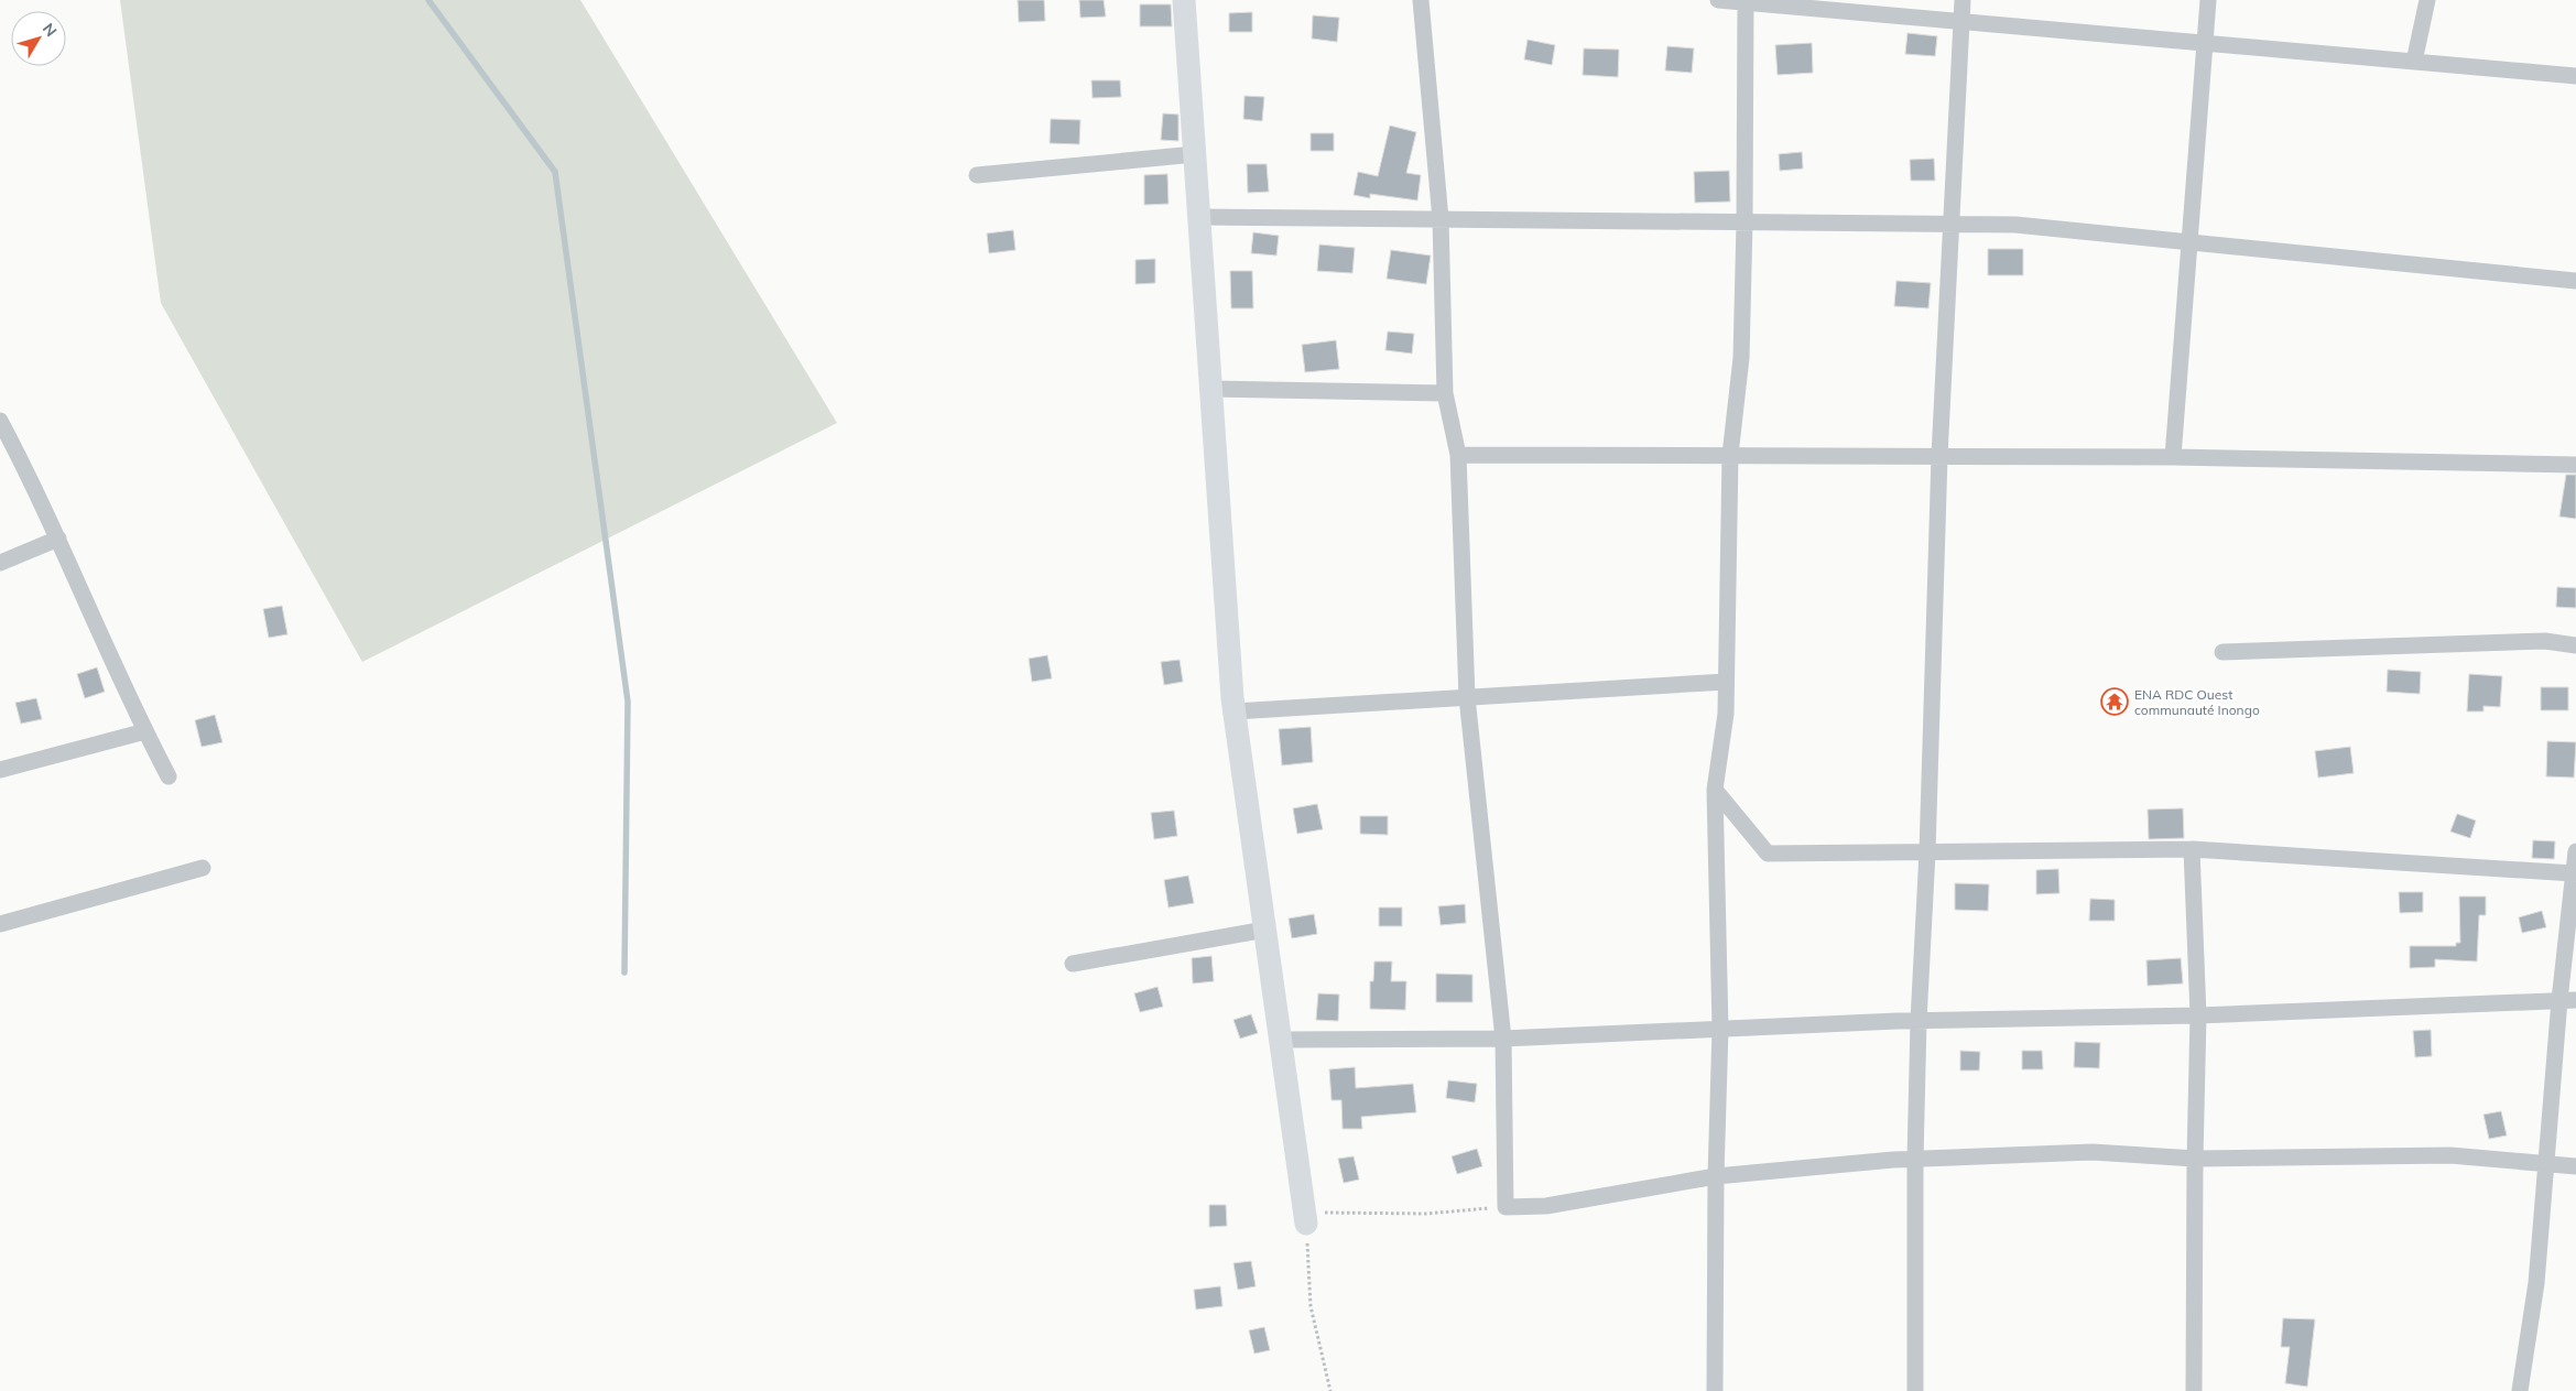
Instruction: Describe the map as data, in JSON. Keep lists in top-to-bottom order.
{
  "places": {
    "temple": ["ENA RDC Ouest communauté Inongo"]
  },
  "north": "top right"
}
